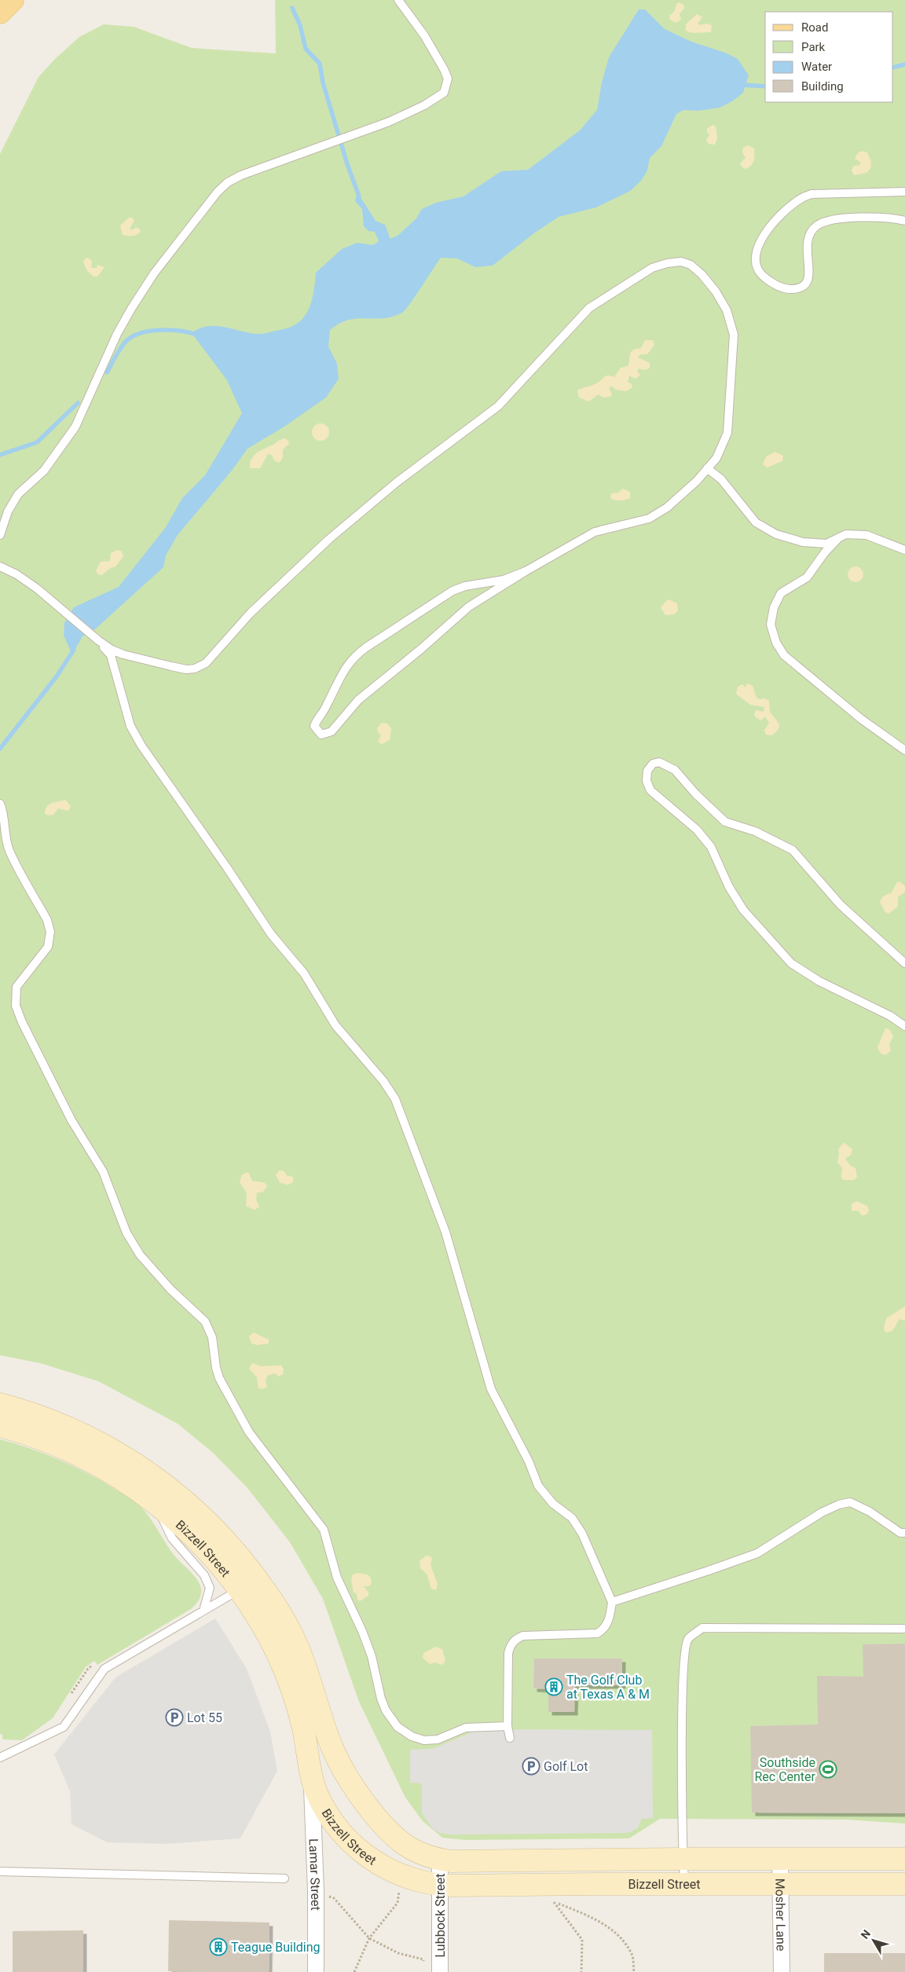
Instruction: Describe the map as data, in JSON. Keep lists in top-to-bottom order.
{
  "streets": {
    "street": [
      "Bizzell Street",
      "Lamar Street",
      "Mosher Lane",
      "Lubbock Street"
    ]
  },
  "crossings": [
    ["Bizzell Street", "Lamar Street"],
    ["Bizzell Street", "Mosher Lane"],
    ["Bizzell Street", "Lubbock Street"]
  ],
  "places": {
    "building": ["The Golf Club at Texas A & M", "Teague Building"],
    "parking": ["Lot 55", "Golf Lot"],
    "sports": ["Southside Rec Center"]
  },
  "legend": [
    "Road",
    "Park",
    "Water",
    "Building"
  ],
  "north": "top left"
}
